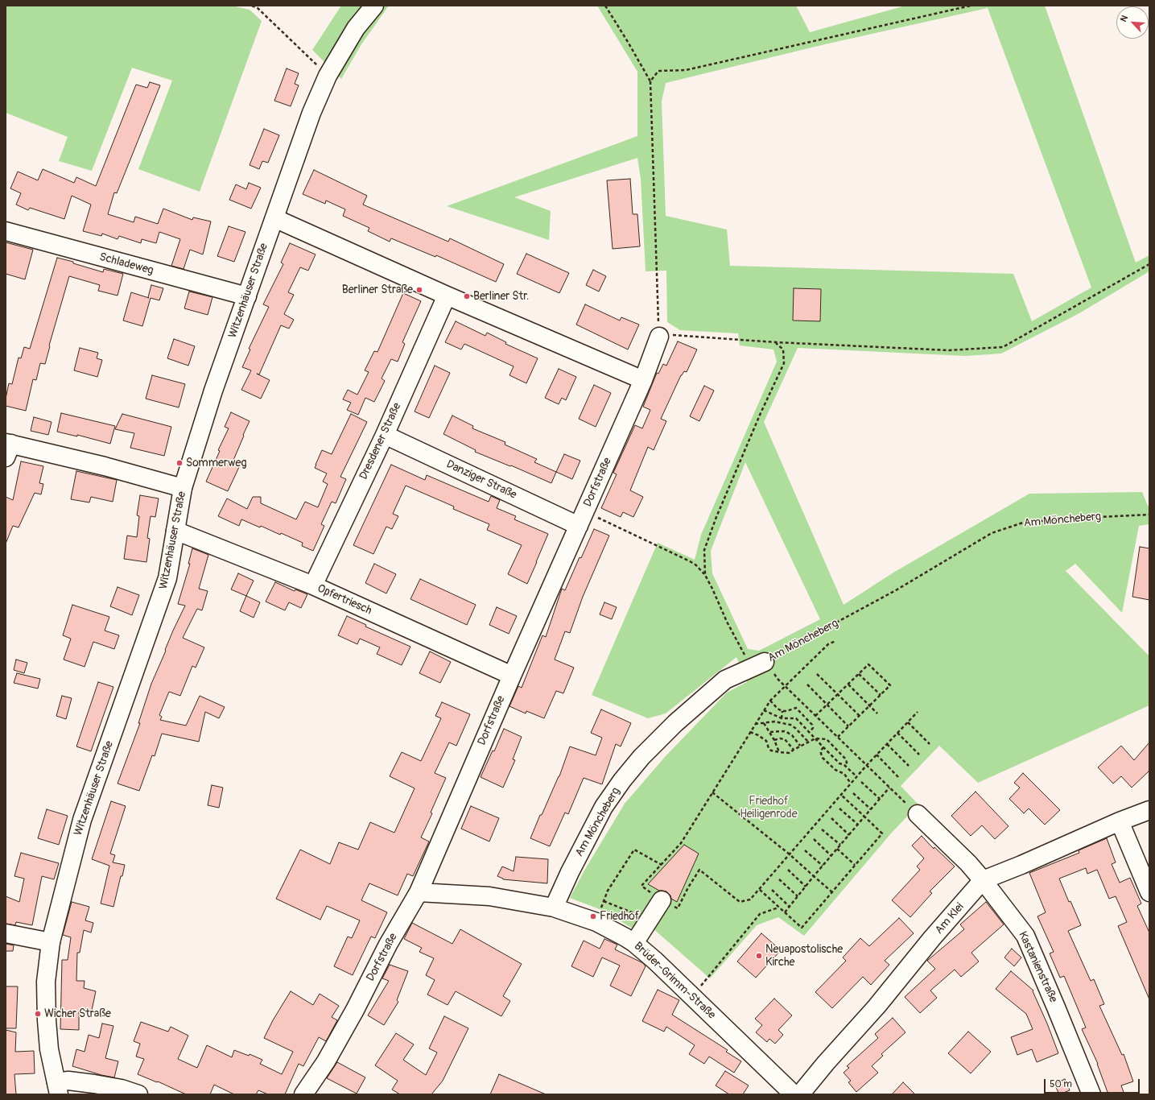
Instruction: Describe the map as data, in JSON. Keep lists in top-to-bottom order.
{
  "streets": {
    "street": [
      "Schladeweg",
      "Witzenhäuser Straße",
      "Dresdener Straße",
      "Danziger Straße",
      "Dorfstraße",
      "Am Möncheberg",
      "Opfertriesch",
      "Am Klei",
      "Kastanienstraße",
      "Brüder-Grimm-Straße"
    ]
  },
  "crossings": [
    ["Schladeweg", "Witzenhäuser Straße"],
    ["Witzenhäuser Straße", "Opfertriesch"],
    ["Dresdener Straße", "Danziger Straße"],
    ["Dresdener Straße", "Opfertriesch"],
    ["Danziger Straße", "Dorfstraße"],
    ["Dorfstraße", "Opfertriesch"],
    ["Dorfstraße", "Brüder-Grimm-Straße"],
    ["Am Möncheberg", "Brüder-Grimm-Straße"],
    ["Am Klei", "Kastanienstraße"]
  ],
  "parks": ["Friedhof Heiligenrode"],
  "places": [
    "Berliner Straße",
    "Berliner Str.",
    "Sommerweg",
    "Friedhof",
    "Neuapostolische Kirche",
    "Wicher Straße"
  ],
  "scale_bar": "50 m",
  "north": "top left"
}
